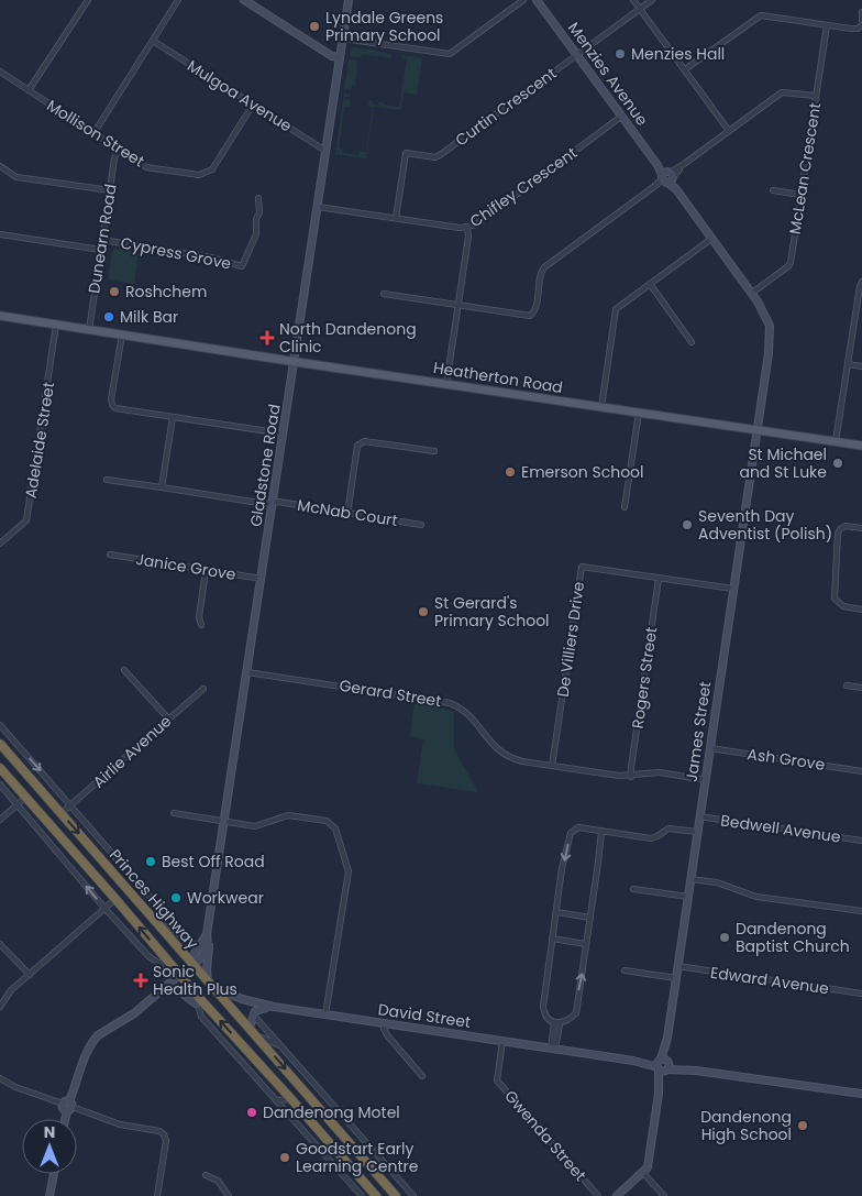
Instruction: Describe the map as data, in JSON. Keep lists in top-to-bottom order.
{
  "streets": {
    "highway": ["Princes Highway"],
    "main road": [
      "Menzies Avenue",
      "Heatherton Road",
      "Gladstone Road",
      "James Street",
      "David Street"
    ],
    "street": [
      "Mulgoa Avenue",
      "Curtin Crescent",
      "Mollison Street",
      "McLean Crescent",
      "Chifley Crescent",
      "Dunearn Road",
      "Cypress Grove",
      "Adelaide Street",
      "McNab Court",
      "Janice Grove",
      "De Villiers Drive",
      "Rogers Street",
      "Gerard Street",
      "Airlie Avenue",
      "Ash Grove",
      "Bedwell Avenue",
      "Edward Avenue",
      "Gwenda Street"
    ]
  },
  "crossings": [
    ["Menzies Avenue", "Curtin Crescent"],
    ["Menzies Avenue", "McLean Crescent"],
    ["Menzies Avenue", "Chifley Crescent"],
    ["Menzies Avenue", "Heatherton Road"],
    ["Menzies Avenue", "James Street"],
    ["Mulgoa Avenue", "Mollison Street"],
    ["Mulgoa Avenue", "Gladstone Road"],
    ["Curtin Crescent", "Chifley Crescent"],
    ["Mollison Street", "Dunearn Road"],
    ["Chifley Crescent", "Gladstone Road"],
    ["Dunearn Road", "Cypress Grove"],
    ["Dunearn Road", "Heatherton Road"],
    ["Heatherton Road", "Adelaide Street"],
    ["Heatherton Road", "Gladstone Road"],
    ["Heatherton Road", "James Street"],
    ["Gladstone Road", "McNab Court"],
    ["Gladstone Road", "Janice Grove"],
    ["Gladstone Road", "Gerard Street"],
    ["Gladstone Road", "Princes Highway"],
    ["Gladstone Road", "David Street"],
    ["De Villiers Drive", "Rogers Street"],
    ["De Villiers Drive", "Gerard Street"],
    ["De Villiers Drive", "James Street"],
    ["Rogers Street", "Gerard Street"],
    ["Gerard Street", "James Street"],
    ["James Street", "Ash Grove"],
    ["James Street", "Bedwell Avenue"],
    ["James Street", "Edward Avenue"],
    ["James Street", "David Street"],
    ["Airlie Avenue", "Princes Highway"],
    ["Princes Highway", "David Street"],
    ["David Street", "Gwenda Street"]
  ],
  "places": {
    "other": [
      "Lyndale Greens Primary School",
      "Menzies Hall",
      "Roshchem",
      "Milk Bar",
      "St Michael and St Luke",
      "Emerson School",
      "Seventh Day Adventist (Polish)",
      "St Gerard's Primary School",
      "Best Off Road",
      "Workwear",
      "Dandenong Baptist Church",
      "Dandenong Motel",
      "Dandenong High School",
      "Goodstart Early Learning Centre"
    ],
    "health": ["North Dandenong Clinic", "Sonic Health Plus"]
  },
  "north": "top"
}
